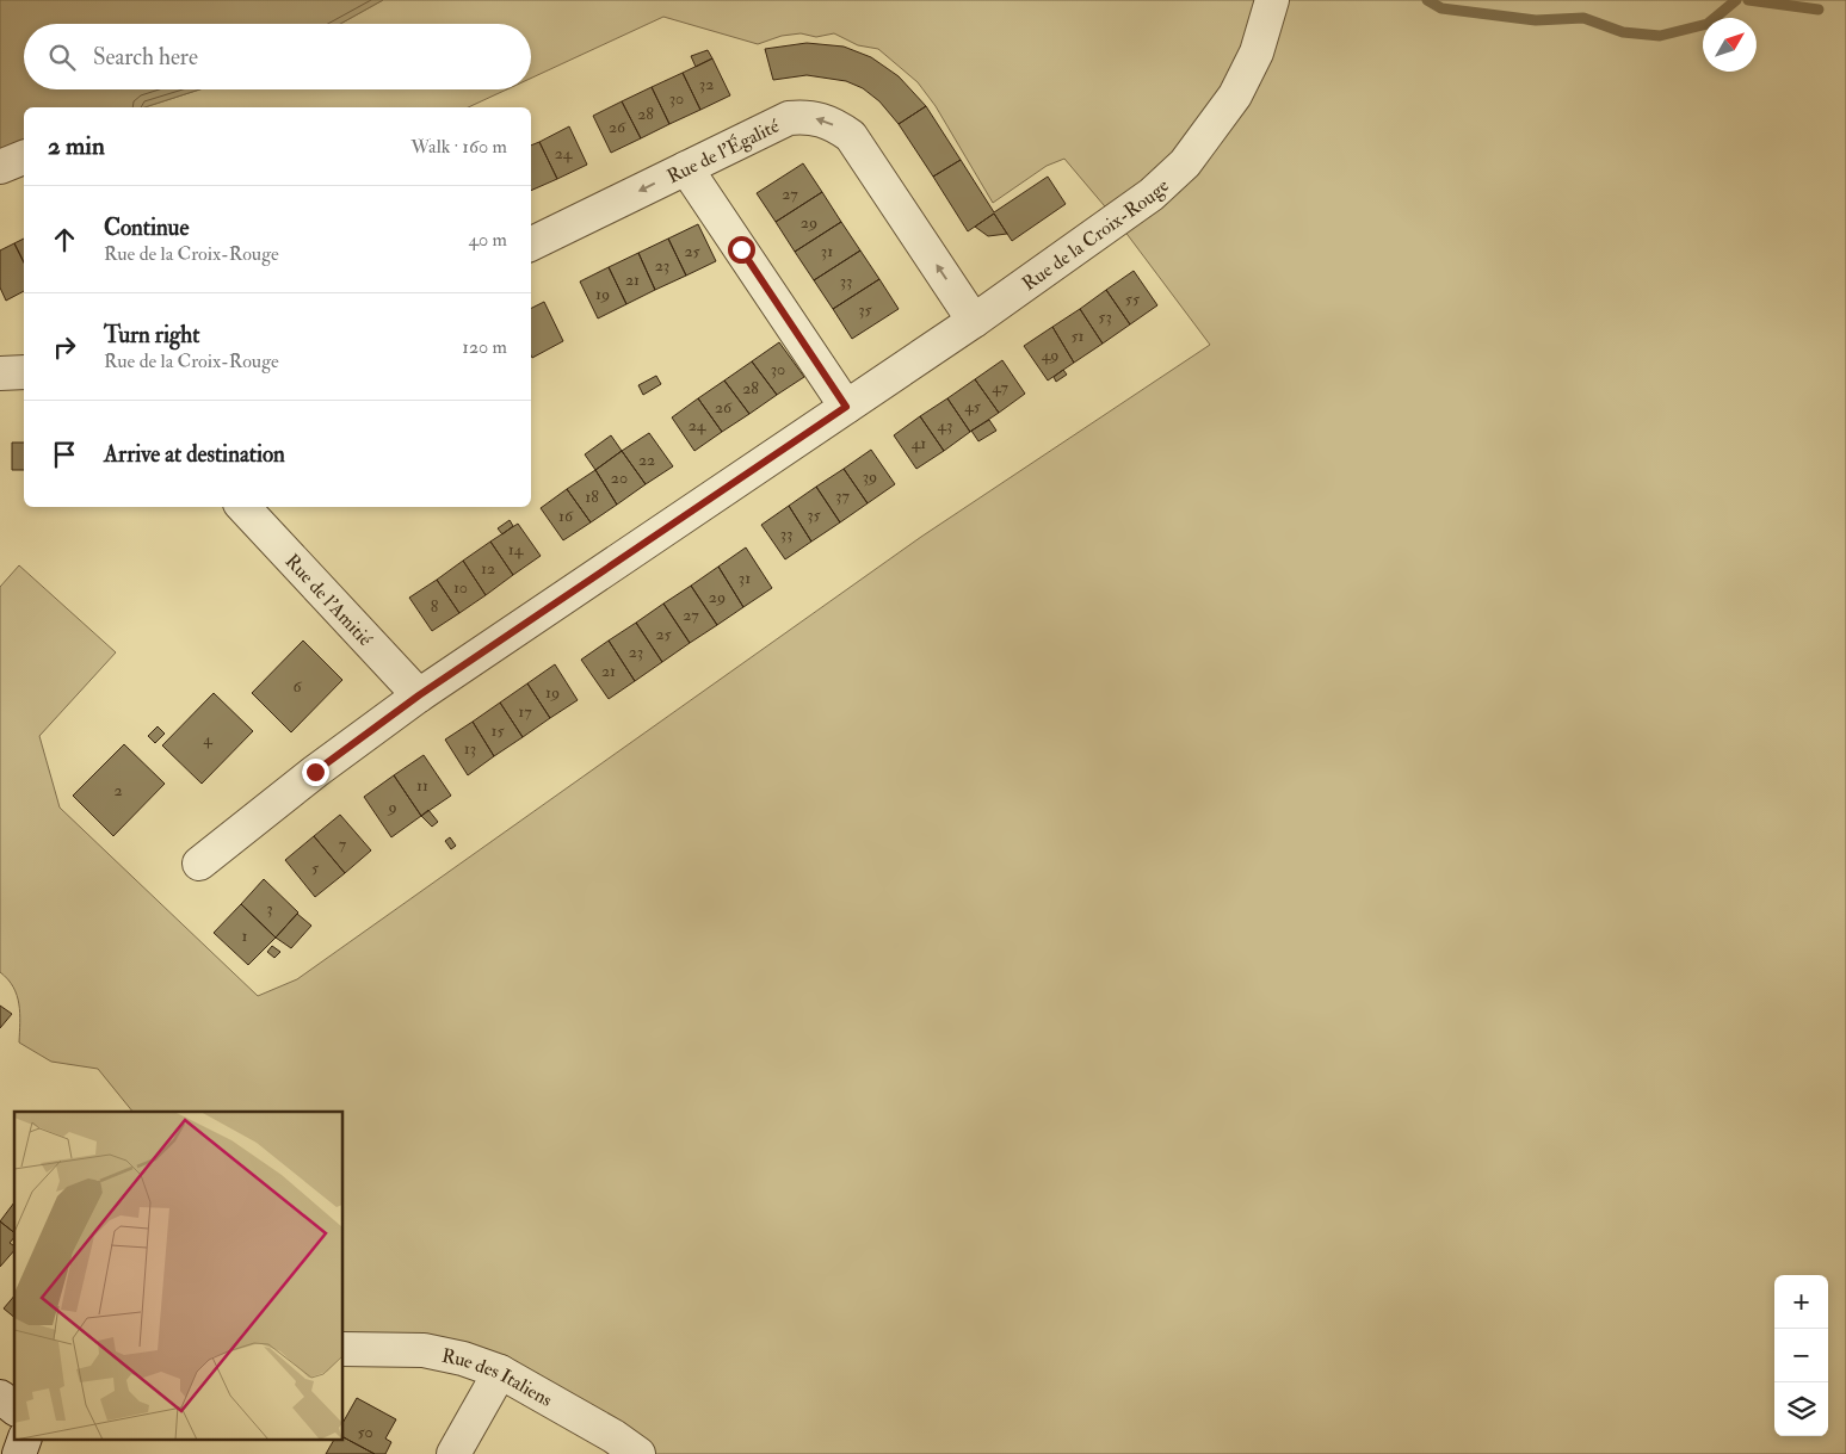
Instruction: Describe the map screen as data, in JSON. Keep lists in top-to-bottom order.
{
  "streets": {
    "street": [
      "Rue de l'Égalité",
      "Rue de la Croix-Rouge",
      "Rue de l'Amitié",
      "Rue des Italiens"
    ]
  },
  "crossings": [
    ["Rue de l'Égalité", "Rue de la Croix-Rouge"],
    ["Rue de la Croix-Rouge", "Rue de l'Amitié"]
  ],
  "house_numbers": [
    "32",
    "30",
    "28",
    "26",
    "24",
    "27",
    "29",
    "25",
    "31",
    "23",
    "21",
    "33",
    "19",
    "55",
    "35",
    "53",
    "51",
    "49",
    "30",
    "47",
    "28",
    "45",
    "26",
    "24",
    "43",
    "41",
    "22",
    "39",
    "20",
    "37",
    "18",
    "35",
    "16",
    "33",
    "14",
    "12",
    "31",
    "10",
    "29",
    "8",
    "27",
    "25",
    "23",
    "21",
    "6",
    "19",
    "17",
    "15",
    "4",
    "13",
    "11",
    "2",
    "9",
    "7",
    "5",
    "3",
    "1",
    "50"
  ],
  "north": "top right",
  "page": {
    "search": "Search here",
    "heading": ["2 min", "Walk · 160 m"],
    "list": [
      ["Continue", "Rue de la Croix-Rouge", "40 m"],
      ["Turn right", "Rue de la Croix-Rouge", "120 m"],
      "Arrive at destination"
    ],
    "map_buttons": ["+", "−"]
  }
}
